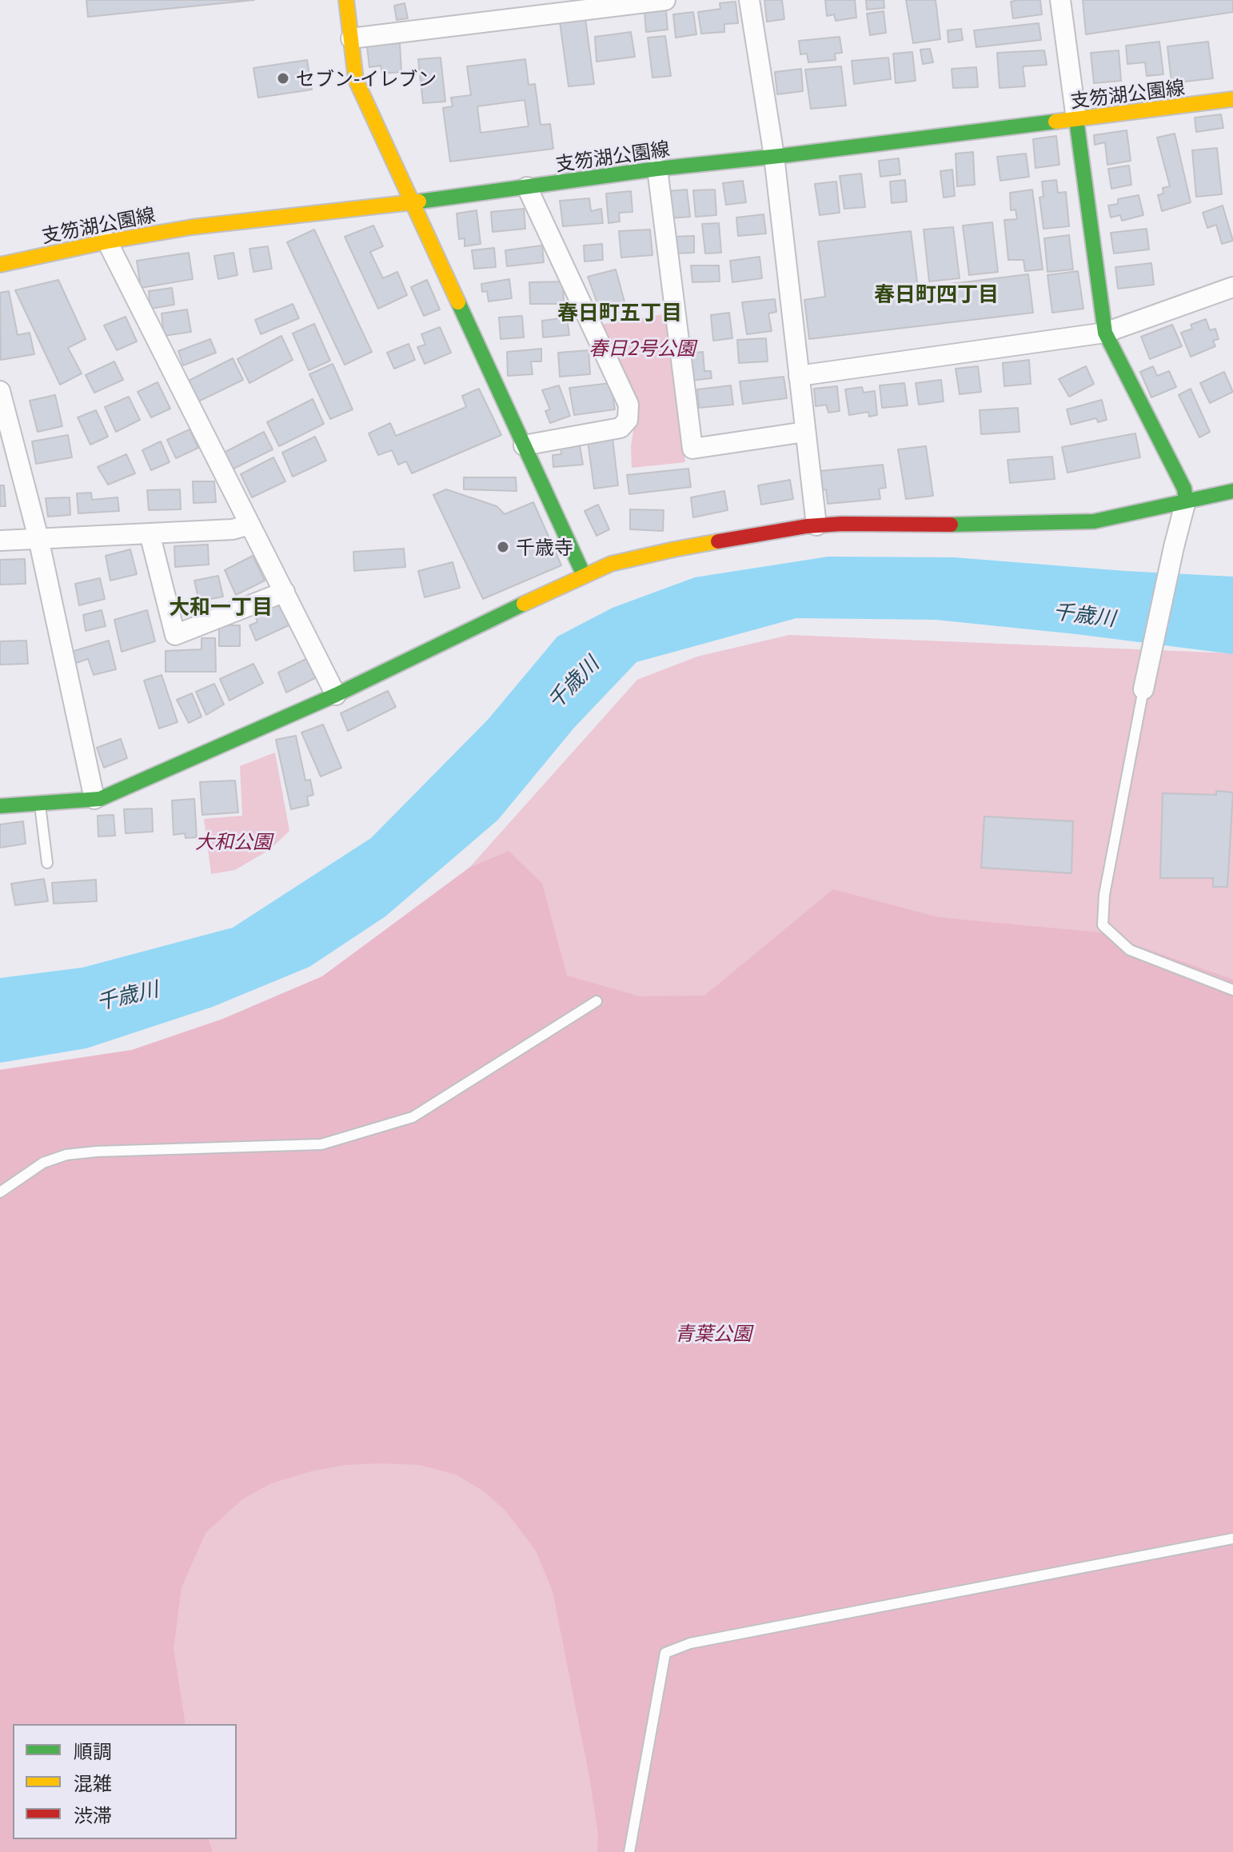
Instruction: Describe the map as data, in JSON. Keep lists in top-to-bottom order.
{
  "streets": {
    "street": ["支笏湖公園線"]
  },
  "districts": ["春日町四丁目", "春日町五丁目", "大和一丁目"],
  "water": ["千歳川"],
  "parks": ["春日2号公園", "大和公園", "青葉公園"],
  "places": ["セブン-イレブン", "千歳寺"],
  "legend": ["順調", "混雑", "渋滞"]
}
